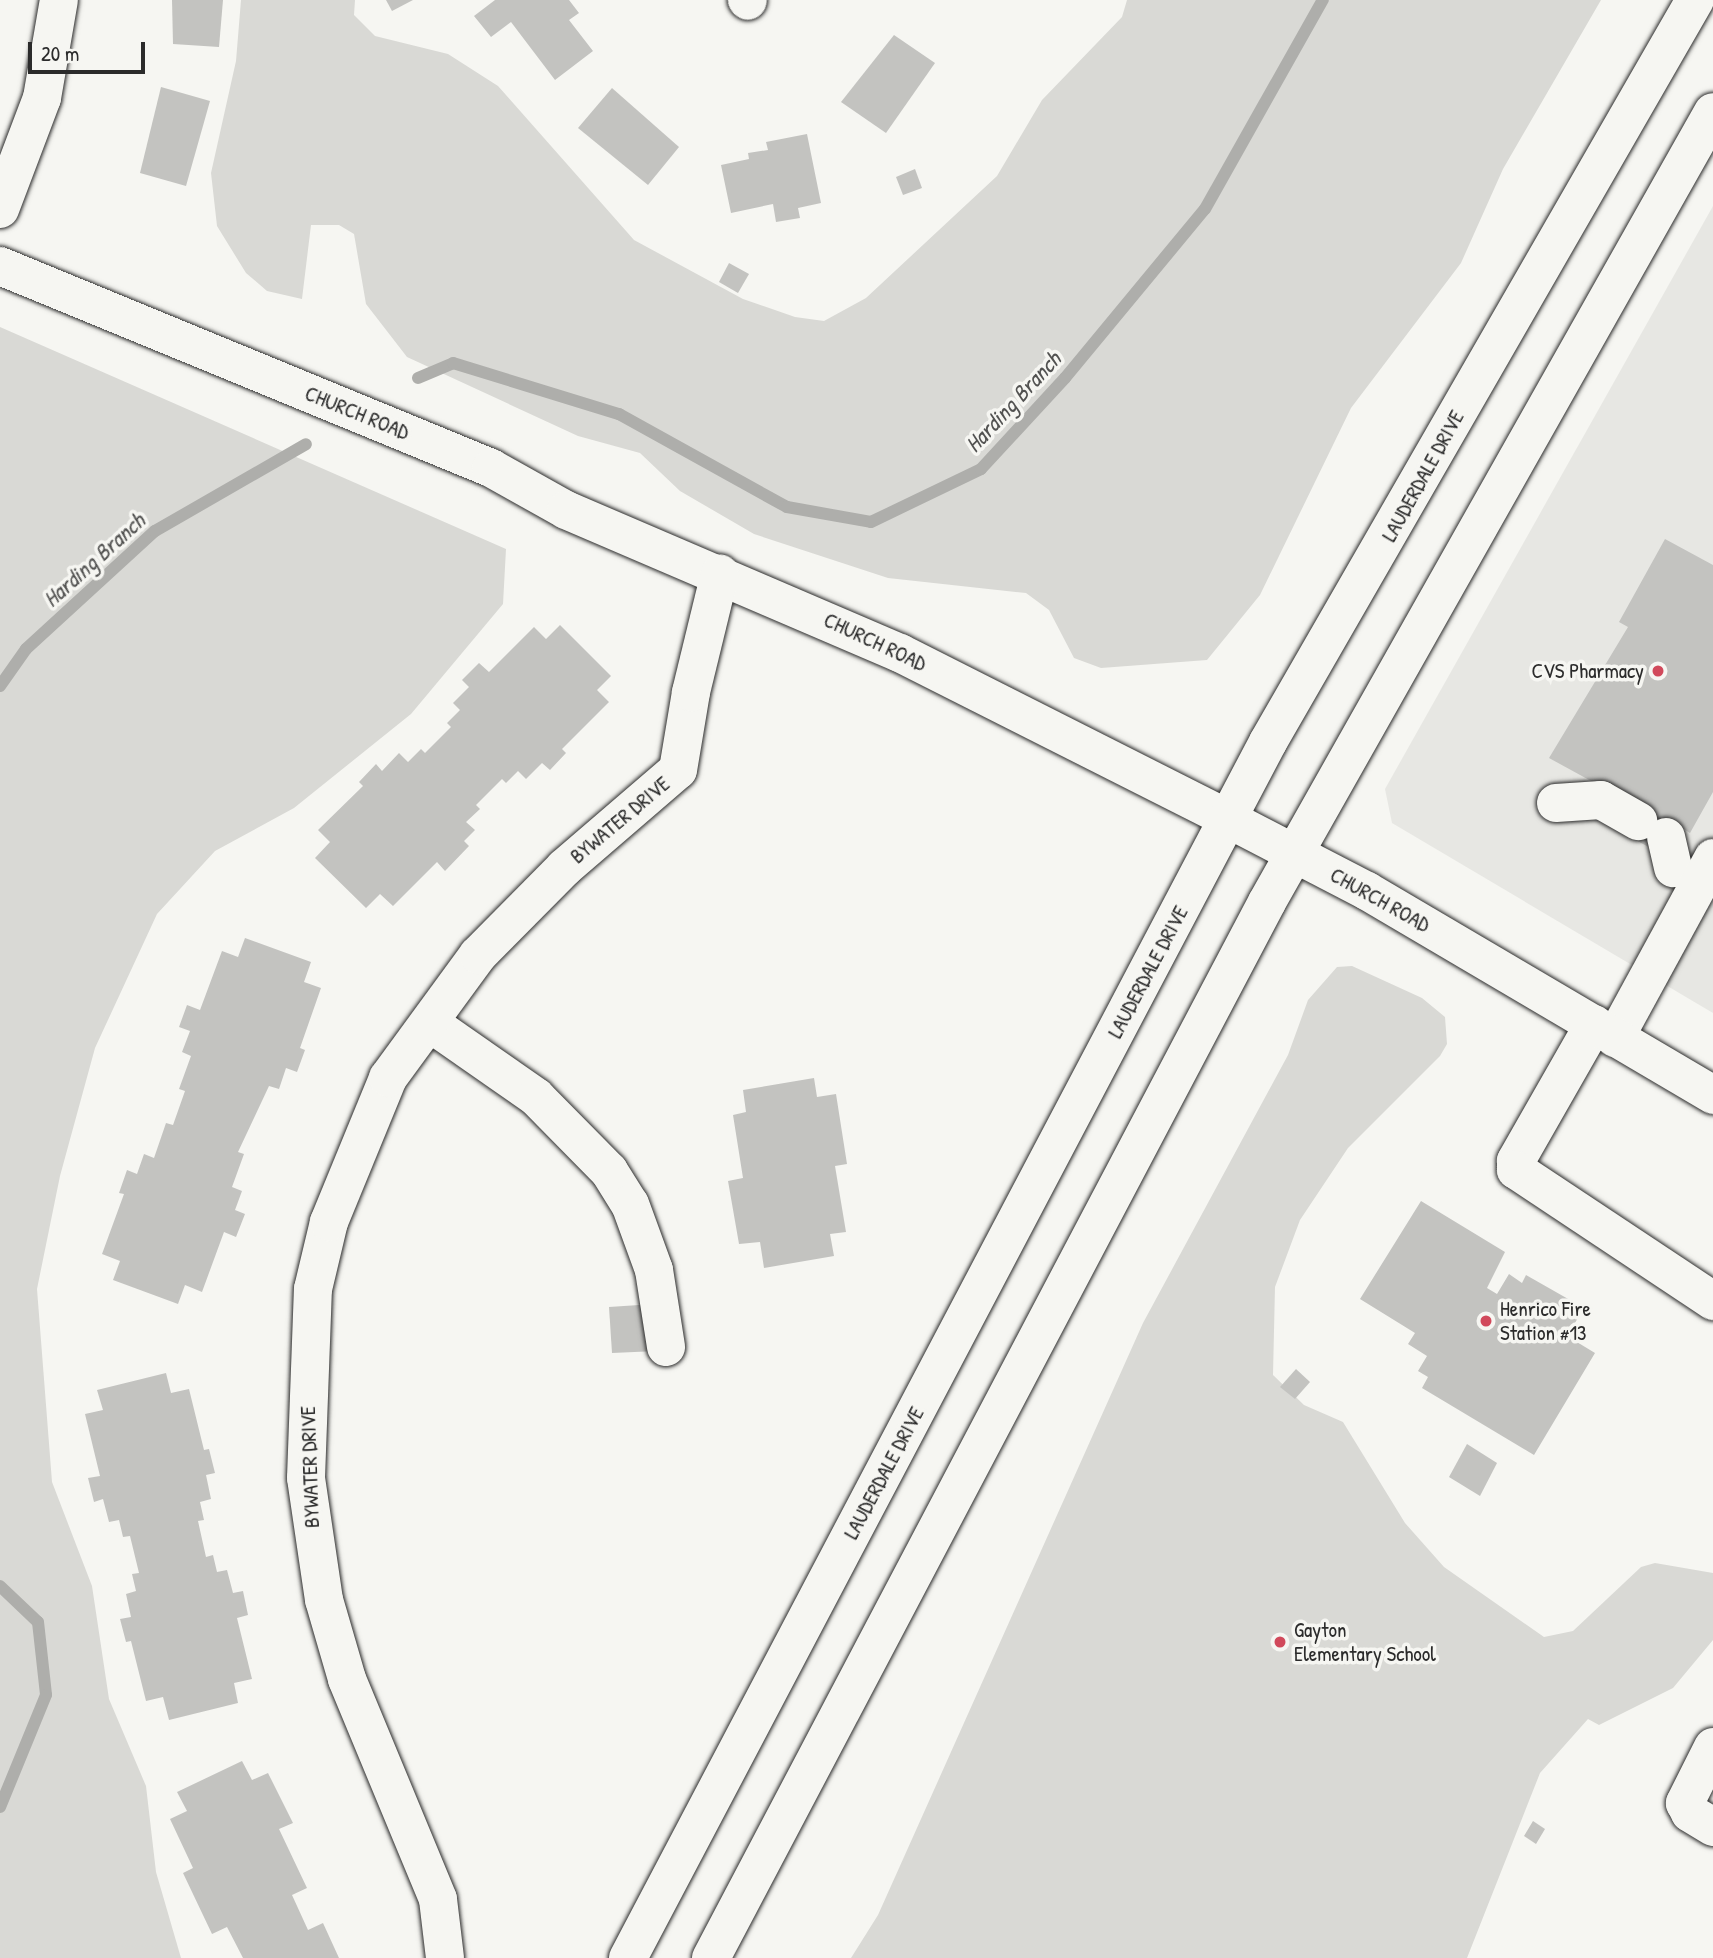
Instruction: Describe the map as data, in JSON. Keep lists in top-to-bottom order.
{
  "streets": {
    "main road": ["CHURCH ROAD", "LAUDERDALE DRIVE", "BYWATER DRIVE"]
  },
  "crossings": [
    ["CHURCH ROAD", "LAUDERDALE DRIVE"],
    ["CHURCH ROAD", "BYWATER DRIVE"]
  ],
  "water": ["Harding Branch"],
  "places": ["CVS Pharmacy", "Henrico Fire Station #13", "Gayton Elementary School"],
  "scale_bar": "20 m"
}
